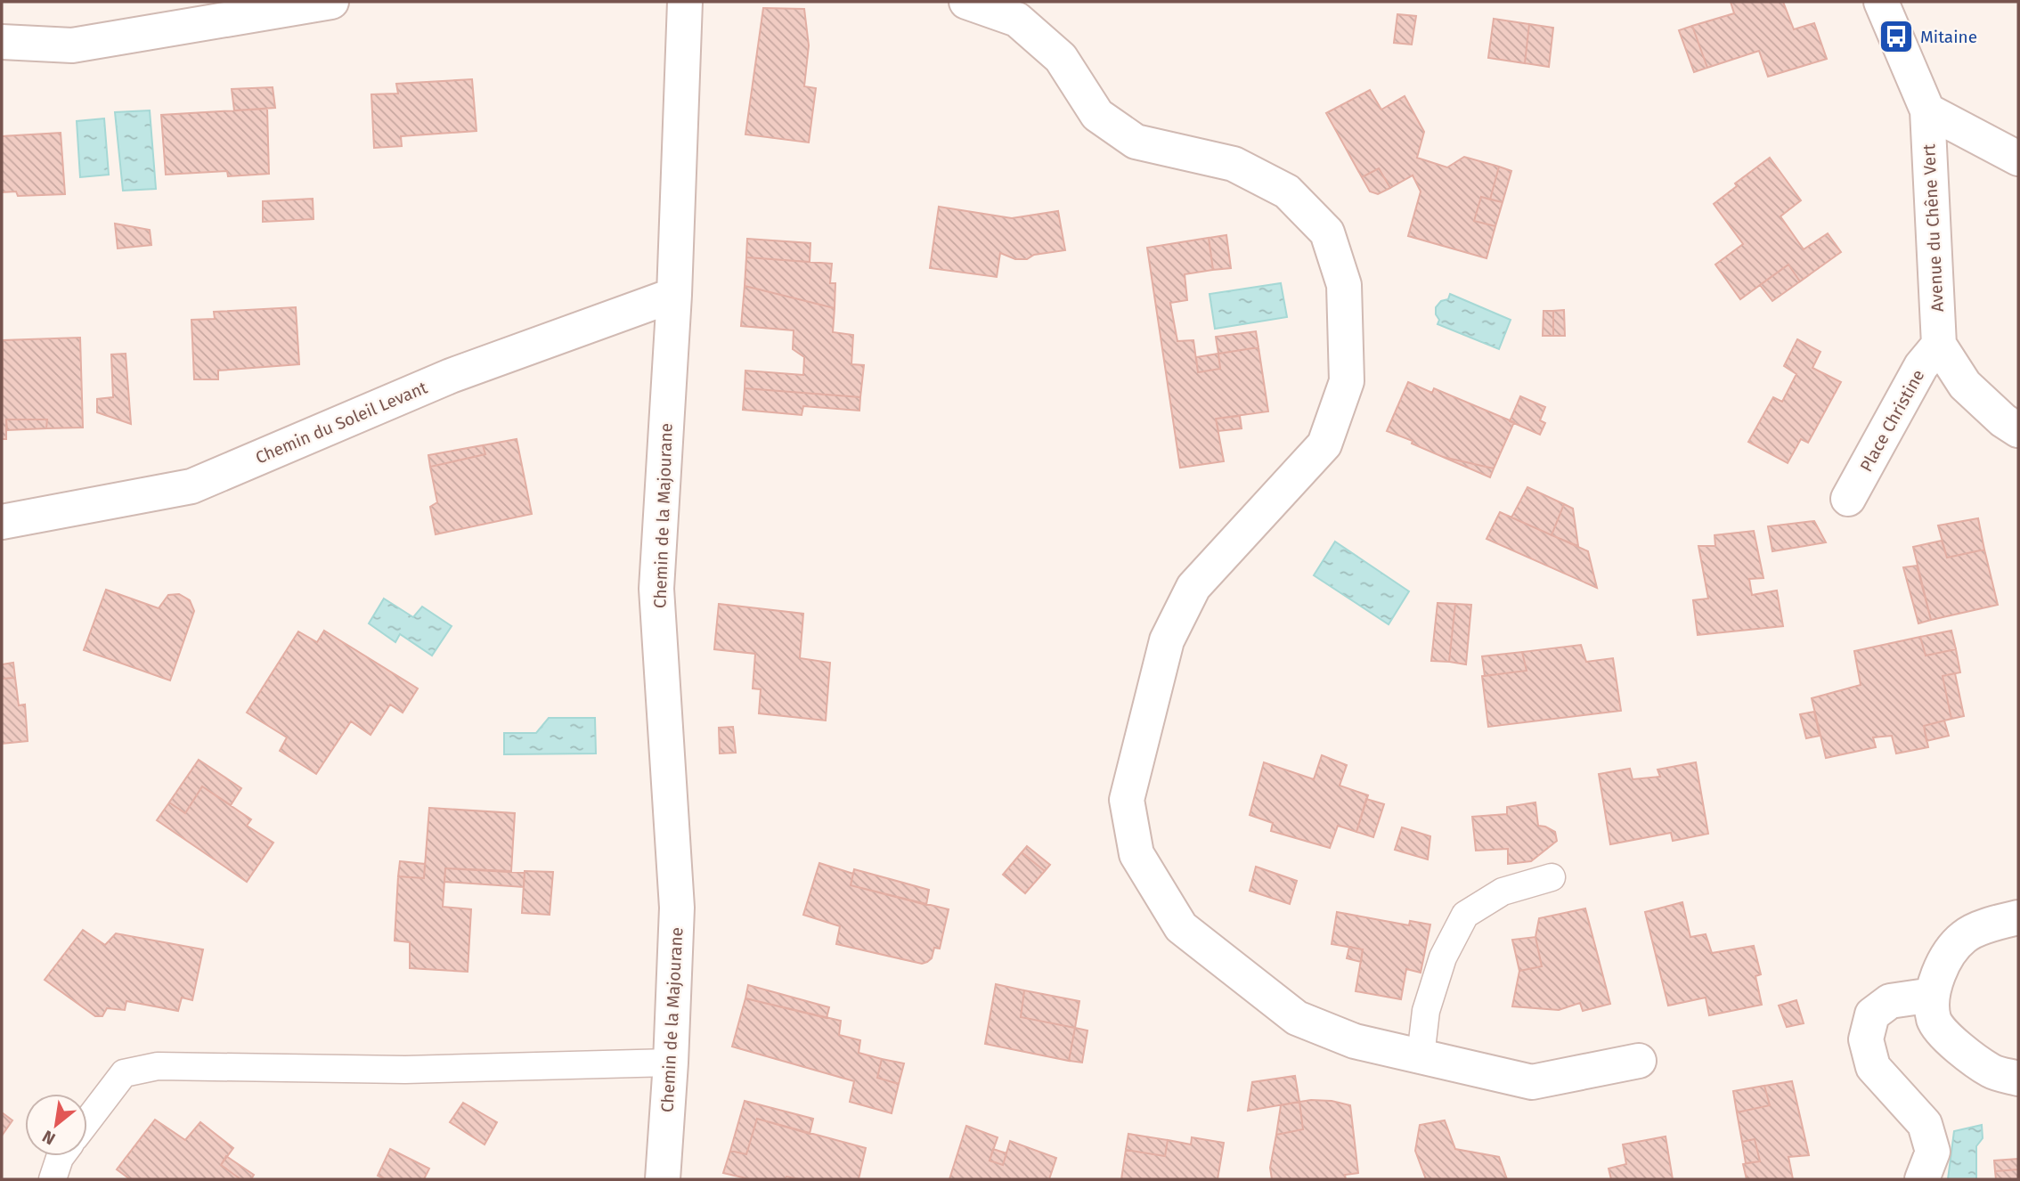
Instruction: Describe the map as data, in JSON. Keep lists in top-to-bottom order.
{
  "streets": {
    "street": [
      "Avenue du Chêne Vert",
      "Place Christine",
      "Chemin du Soleil Levant",
      "Chemin de la Majourane"
    ]
  },
  "crossings": [
    ["Avenue du Chêne Vert", "Place Christine"],
    ["Chemin du Soleil Levant", "Chemin de la Majourane"]
  ],
  "places": {
    "bus stop": ["Mitaine"]
  },
  "north": "bottom left"
}
